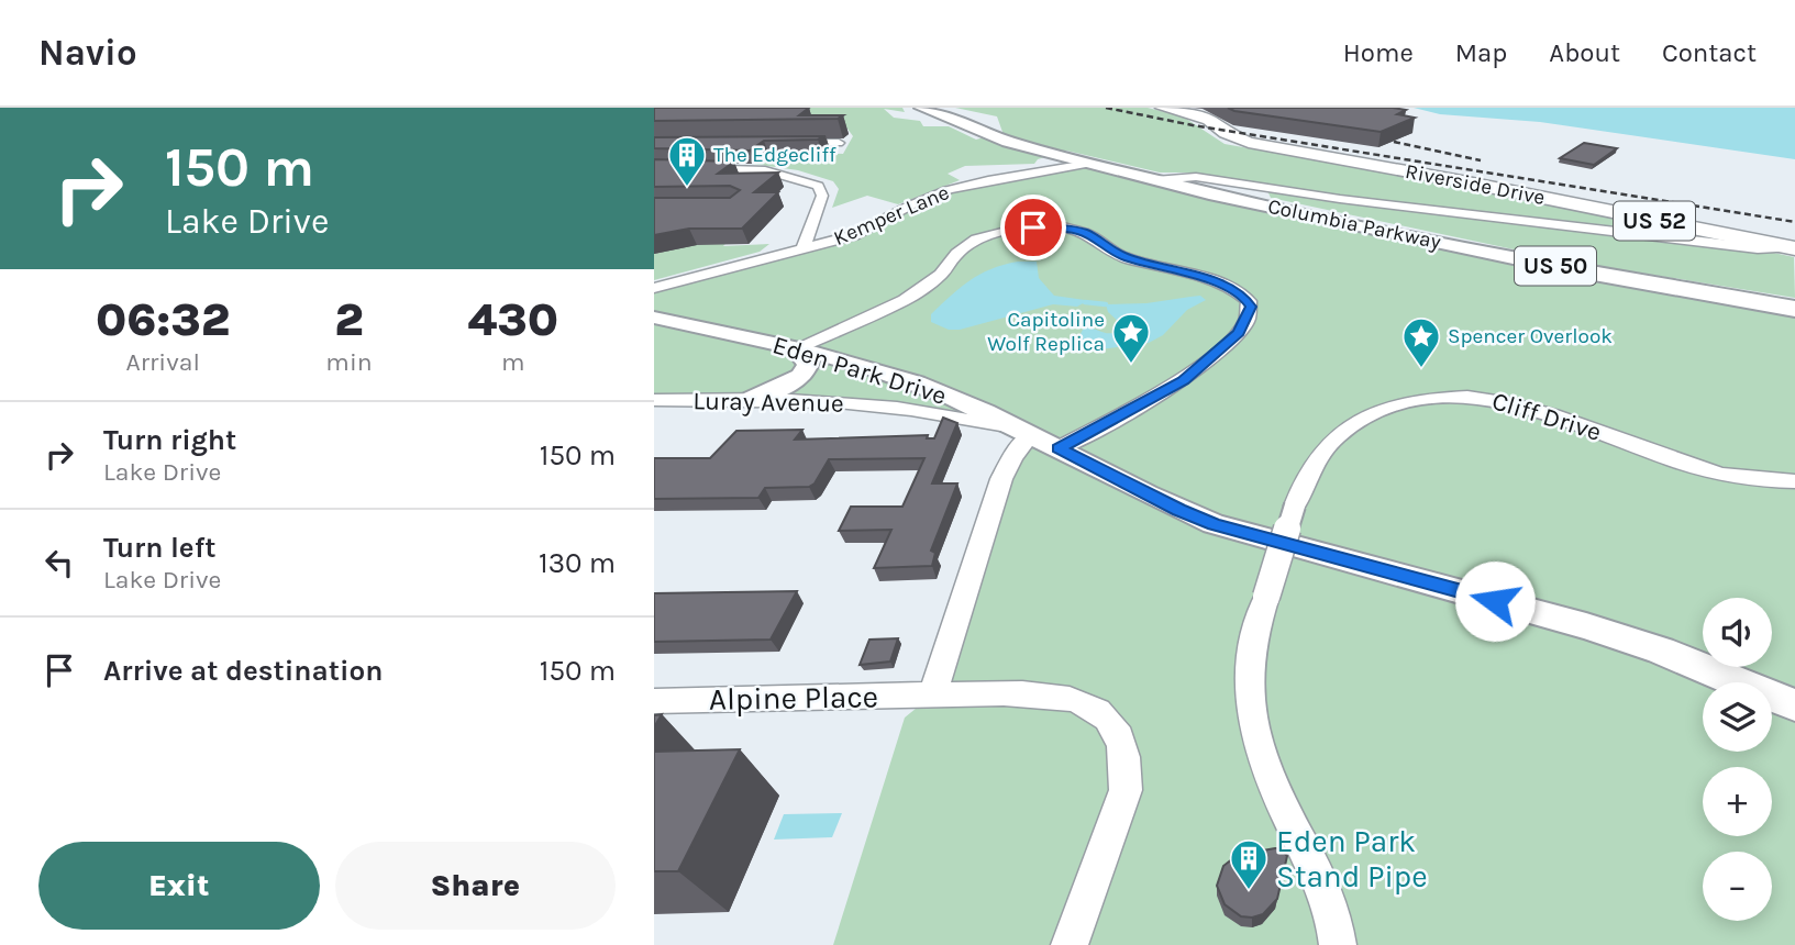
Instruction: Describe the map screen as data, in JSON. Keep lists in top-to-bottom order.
{
  "streets": {
    "highway": ["Columbia Parkway", "US 50"],
    "main road": ["Riverside Drive", "US 52"],
    "street": [
      "Kemper Lane",
      "Eden Park Drive",
      "Luray Avenue",
      "Cliff Drive",
      "Alpine Place"
    ]
  },
  "crossings": [
    ["Kemper Lane", "Columbia Parkway"],
    ["Eden Park Drive", "Luray Avenue"]
  ],
  "places": {
    "building": ["The Edgecliff", "Eden Park Stand Pipe"],
    "place": ["Capitoline Wolf Replica", "Spencer Overlook"]
  },
  "page": {
    "header": "Navio",
    "nav": [
      "Home",
      "Map",
      "About",
      "Contact"
    ],
    "turn": ["150 m", "Lake Drive"],
    "eta": [
      "06:32",
      "Arrival",
      "2",
      "min",
      "430",
      "m"
    ],
    "list": [
      {
        "name": "Turn right",
        "note": "Lake Drive",
        "value": "150 m"
      },
      {
        "name": "Turn left",
        "note": "Lake Drive",
        "value": "130 m"
      },
      {
        "name": "Arrive at destination",
        "value": "150 m"
      }
    ],
    "map_buttons": ["+", "−"],
    "buttons": ["Exit", "Share"]
  }
}
